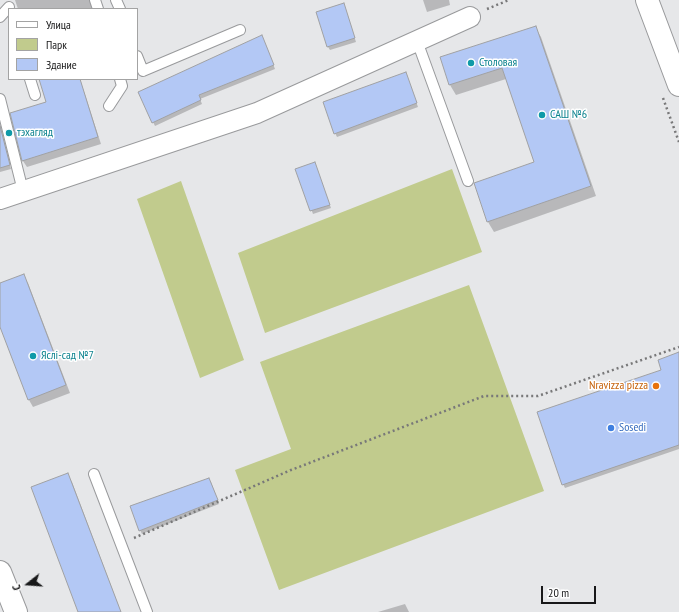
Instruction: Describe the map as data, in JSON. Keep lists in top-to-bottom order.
{
  "places": [
    "Столовая",
    "САШ №6",
    "тэхагляд",
    "Яслі-сад №7",
    "Nravizza pizza",
    "Sosedi"
  ],
  "legend": ["Улица", "Парк", "Здание"],
  "scale_bar": "20 m",
  "north": "left"
}
